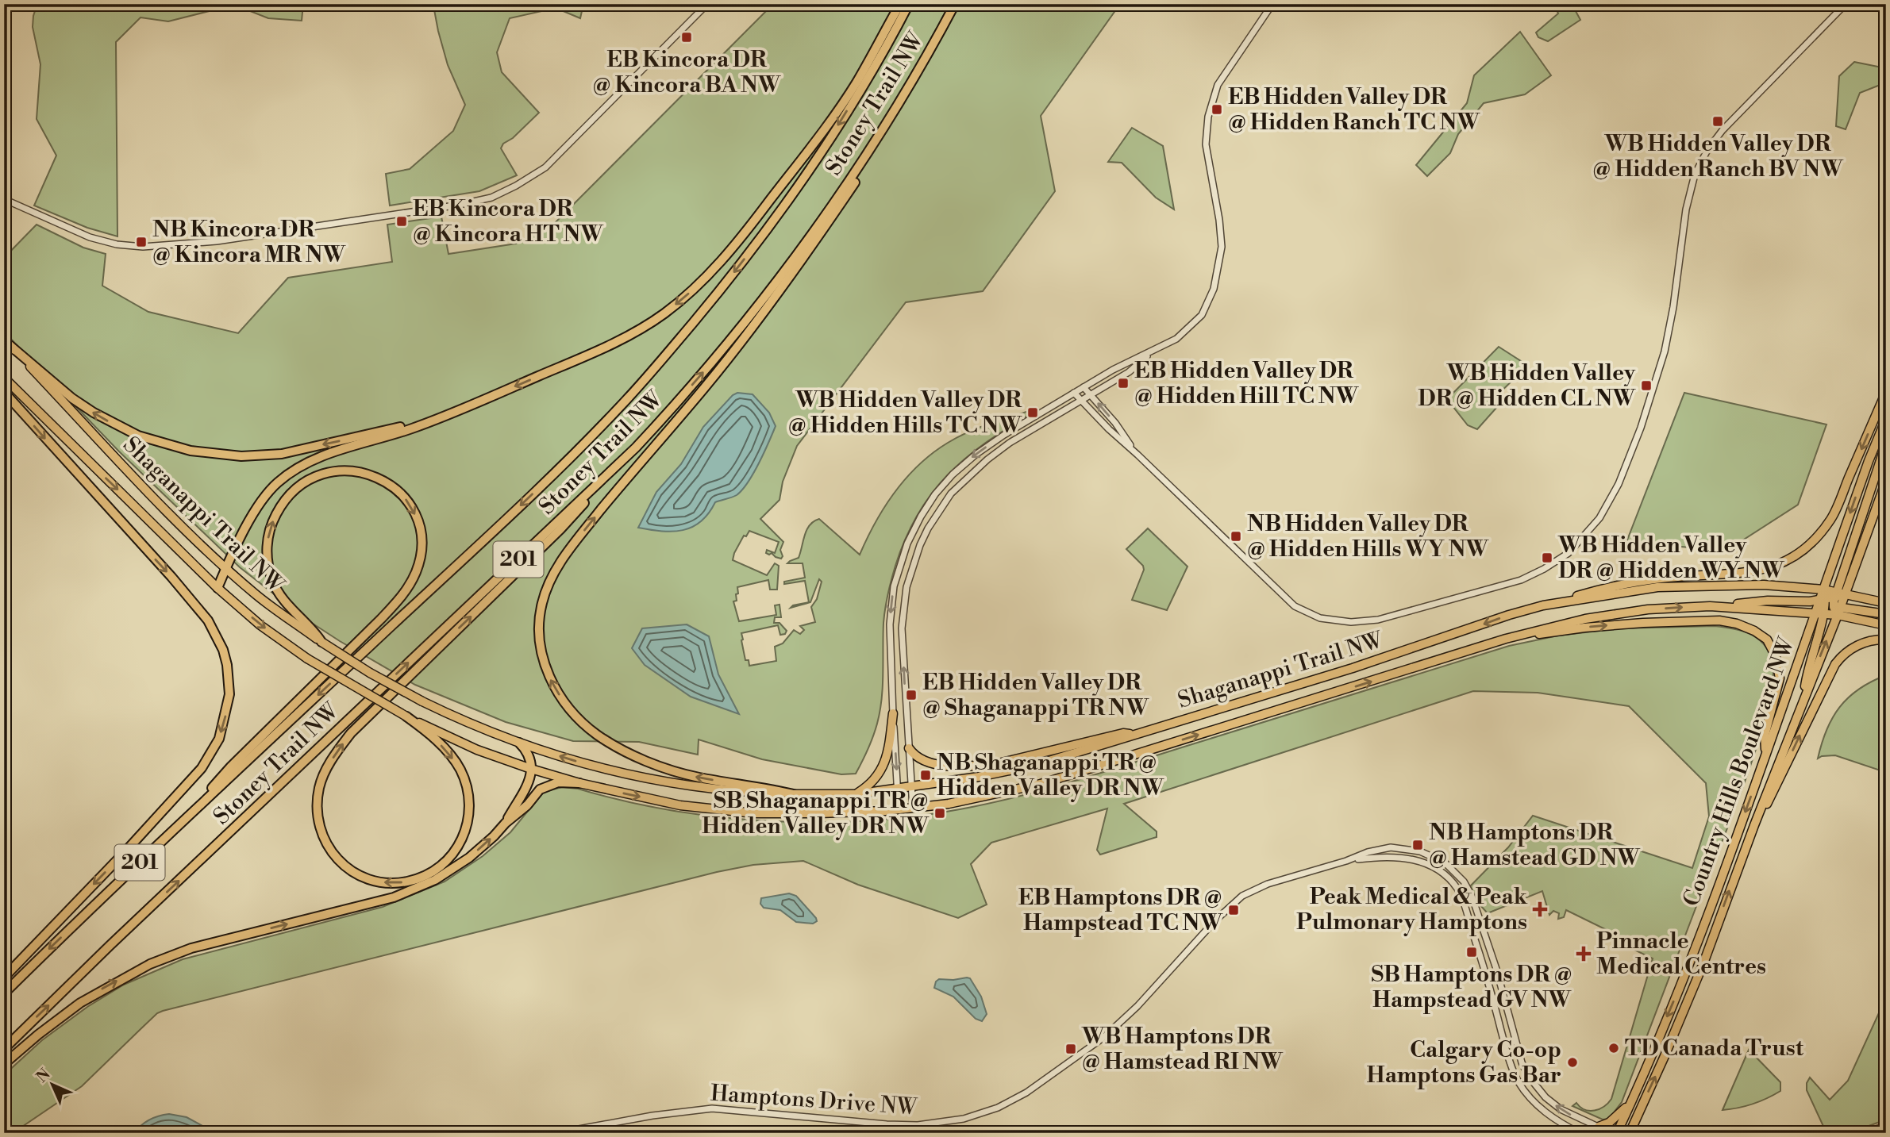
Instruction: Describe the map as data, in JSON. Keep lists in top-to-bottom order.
{
  "streets": {
    "highway": ["Stoney Trail NW", "201"],
    "main road": ["Shaganappi Trail NW", "Country Hills Boulevard NW"],
    "street": ["Hamptons Drive NW"]
  },
  "crossings": [
    ["Shaganappi Trail NW", "Country Hills Boulevard NW"]
  ],
  "places": {
    "transit": [
      "EB Kincora DR @ Kincora BA NW",
      "EB Hidden Valley DR @ Hidden Ranch TC NW",
      "WB Hidden Valley DR @ Hidden Ranch BV NW",
      "EB Kincora DR @ Kincora HT NW",
      "NB Kincora DR @ Kincora MR NW",
      "EB Hidden Valley DR @ Hidden Hill TC NW",
      "WB Hidden Valley DR @ Hidden CL NW",
      "WB Hidden Valley DR @ Hidden Hills TC NW",
      "NB Hidden Valley DR @ Hidden Hills WY NW",
      "WB Hidden Valley DR @ Hidden WY NW",
      "EB Hidden Valley DR @ Shaganappi TR NW",
      "NB Shaganappi TR @ Hidden Valley DR NW",
      "SB Shaganappi TR @ Hidden Valley DR NW",
      "NB Hamptons DR @ Hamstead GD NW",
      "EB Hamptons DR @ Hampstead TC NW",
      "SB Hamptons DR @ Hampstead GV NW",
      "WB Hamptons DR @ Hamstead RI NW"
    ],
    "health": ["Peak Medical & Peak Pulmonary Hamptons", "Pinnacle Medical Centres"],
    "other": ["TD Canada Trust", "Calgary Co-op Hamptons Gas Bar"]
  },
  "north": "top left"
}
